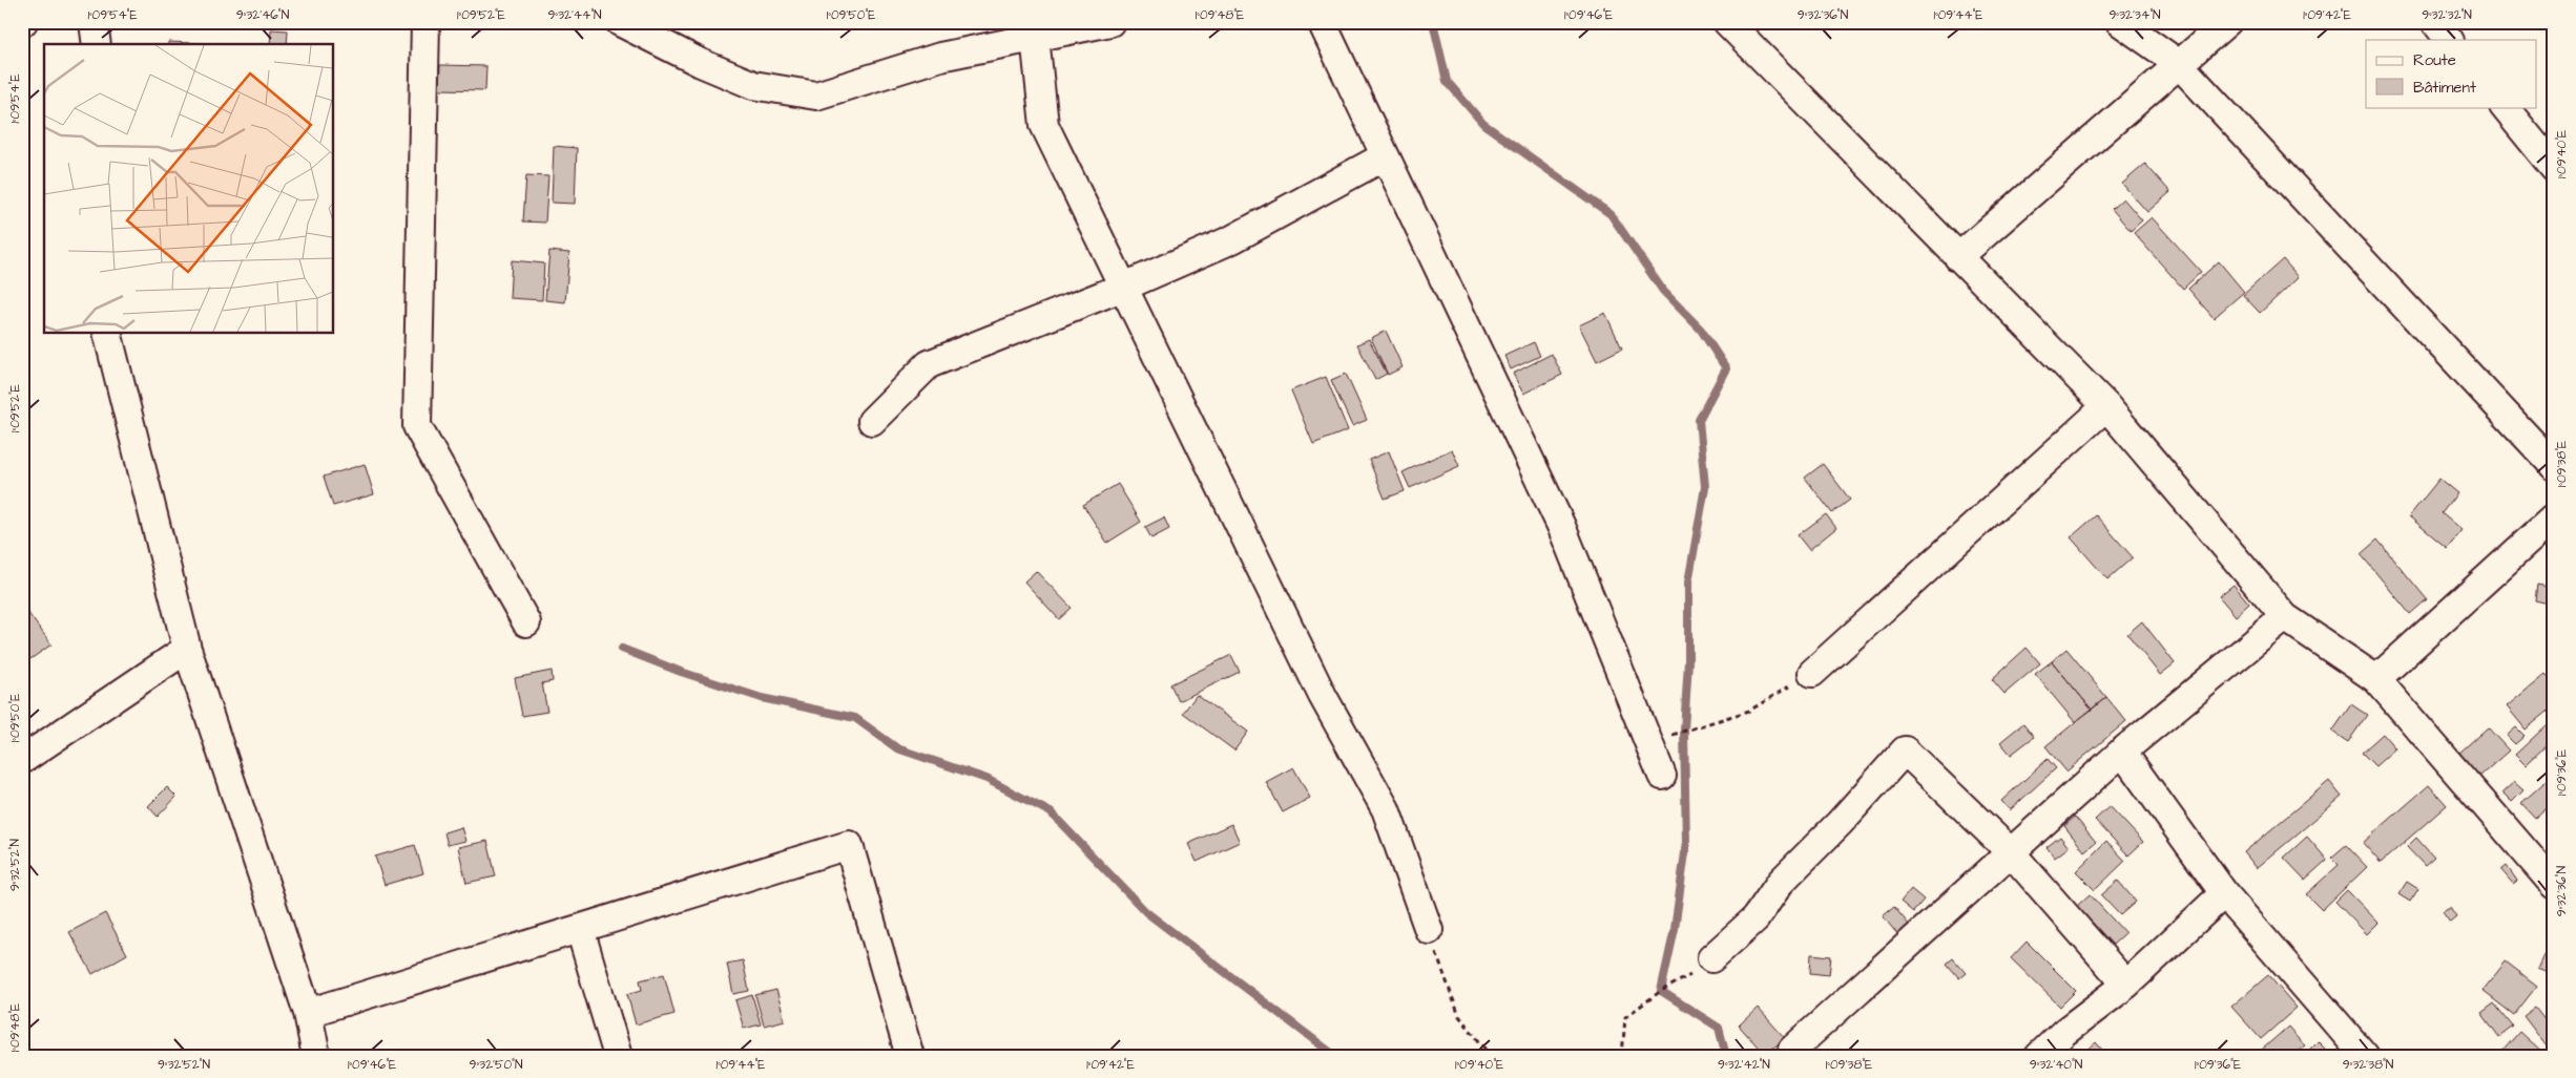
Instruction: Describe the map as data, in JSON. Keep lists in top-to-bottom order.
{
  "legend": ["Route", "Bâtiment"],
  "coordinates": [
    "1°09'54\"E",
    "9°32'46\"N",
    "1°09'52\"E",
    "9°32'44\"N",
    "1°09'50\"E",
    "1°09'48\"E",
    "1°09'46\"E",
    "9°32'36\"N",
    "1°09'44\"E",
    "9°32'34\"N",
    "1°09'42\"E",
    "9°32'32\"N",
    "1°09'40\"E",
    "1°09'38\"E",
    "1°09'36\"E",
    "9°32'52\"N",
    "9°32'50\"N",
    "9°32'42\"N",
    "9°32'40\"N",
    "9°32'38\"N"
  ]
}
